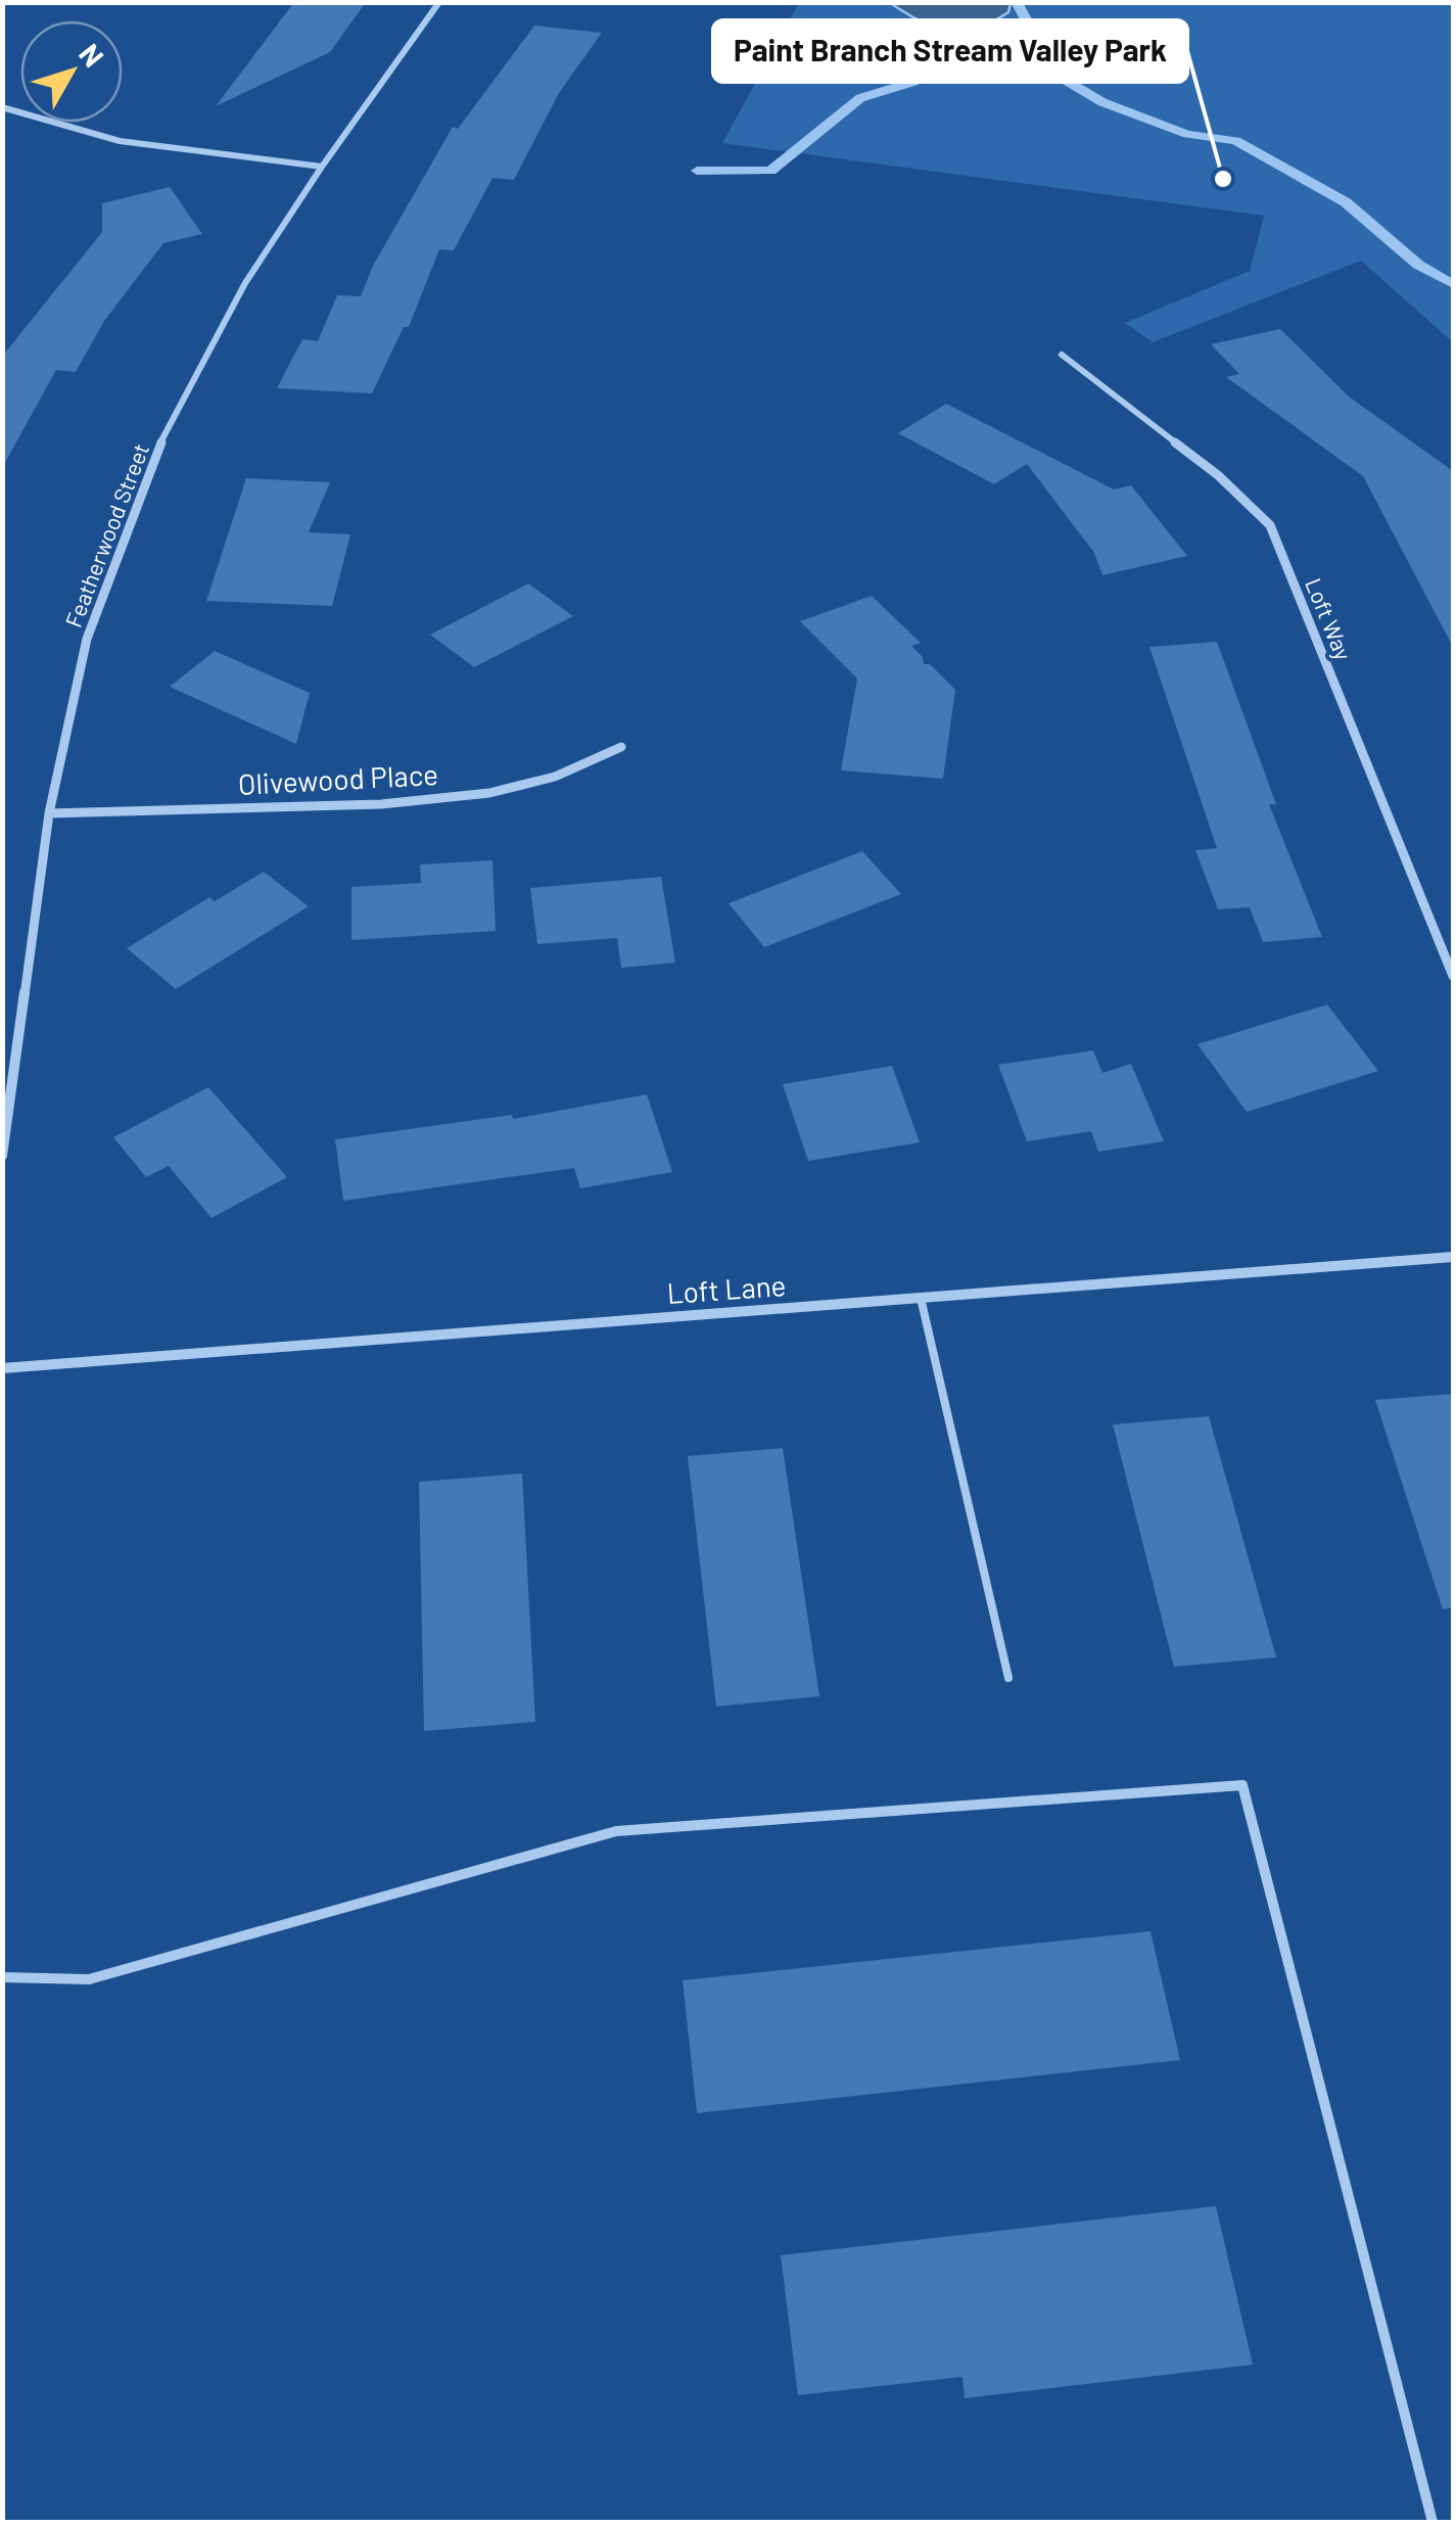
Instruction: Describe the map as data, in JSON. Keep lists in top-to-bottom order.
{
  "streets": {
    "street": [
      "Featherwood Street",
      "Loft Way",
      "Olivewood Place",
      "Loft Lane"
    ]
  },
  "crossings": [
    ["Featherwood Street", "Olivewood Place"]
  ],
  "places": ["Paint Branch Stream Valley Park"],
  "north": "top right"
}
